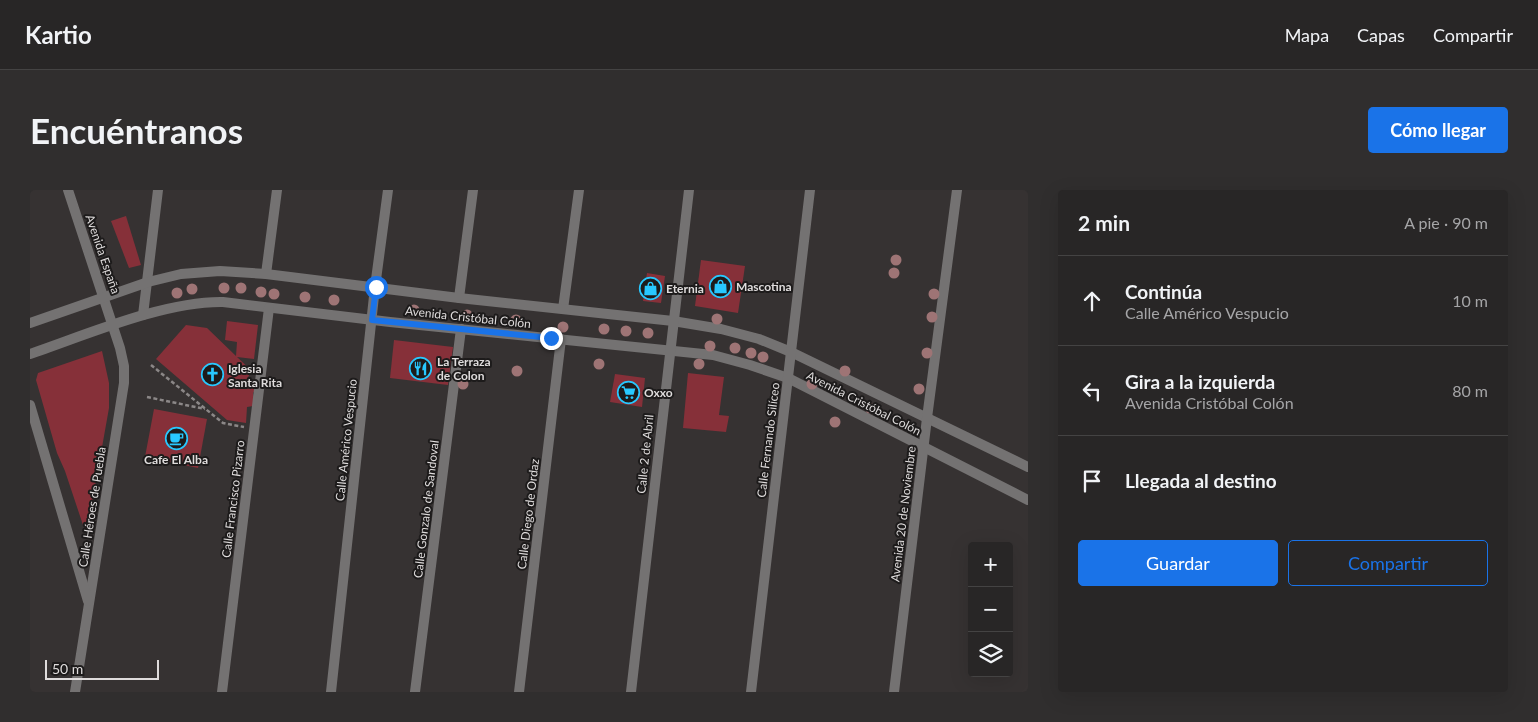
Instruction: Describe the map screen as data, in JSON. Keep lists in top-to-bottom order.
{
  "streets": {
    "street": [
      "Avenida España",
      "Avenida Cristóbal Colón",
      "Calle Américo Vespucio",
      "Calle Fernando Silíceo",
      "Calle 2 de Abril",
      "Calle Francisco Pizarro",
      "Calle Héroes de Puebla",
      "Calle Gonzalo de Sandoval",
      "Calle Diego de Ordaz",
      "Avenida 20 de Noviembre"
    ]
  },
  "crossings": [
    ["Avenida España", "Avenida Cristóbal Colón"],
    ["Avenida España", "Calle Héroes de Puebla"],
    ["Avenida Cristóbal Colón", "Calle Américo Vespucio"],
    ["Avenida Cristóbal Colón", "Calle Fernando Silíceo"],
    ["Avenida Cristóbal Colón", "Calle 2 de Abril"],
    ["Avenida Cristóbal Colón", "Calle Francisco Pizarro"],
    ["Avenida Cristóbal Colón", "Calle Héroes de Puebla"],
    ["Avenida Cristóbal Colón", "Calle Gonzalo de Sandoval"],
    ["Avenida Cristóbal Colón", "Calle Diego de Ordaz"],
    ["Avenida Cristóbal Colón", "Avenida 20 de Noviembre"]
  ],
  "places": {
    "shop": ["Mascotina", "Eternia"],
    "restaurant": ["La Terraza de Colon"],
    "church": ["Iglesia Santa Rita"],
    "supermarket": ["Oxxo"],
    "cafe": ["Cafe El Alba"]
  },
  "scale_bar": "50 m",
  "page": {
    "header": "Kartio",
    "nav": ["Mapa", "Capas", "Compartir"],
    "buttons": [
      "Cómo llegar",
      ["Guardar", "Compartir"]
    ],
    "title": "Encuéntranos",
    "heading": ["2 min", "A pie · 90 m"],
    "list": [
      ["Continúa", "Calle Américo Vespucio", "10 m"],
      ["Gira a la izquierda", "Avenida Cristóbal Colón", "80 m"],
      "Llegada al destino"
    ],
    "map_buttons": ["+", "−"],
    "scale": "50 m"
  }
}
